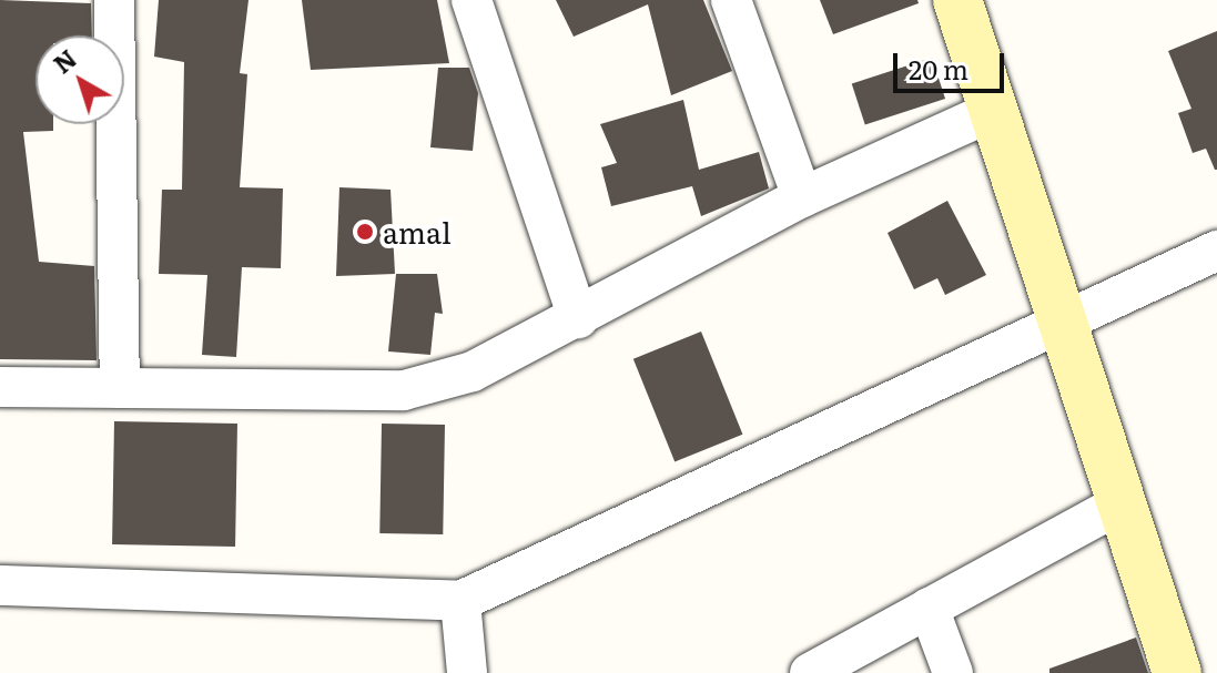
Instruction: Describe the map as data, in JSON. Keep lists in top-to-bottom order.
{
  "places": ["amal"],
  "scale_bar": "20 m",
  "north": "top left"
}
